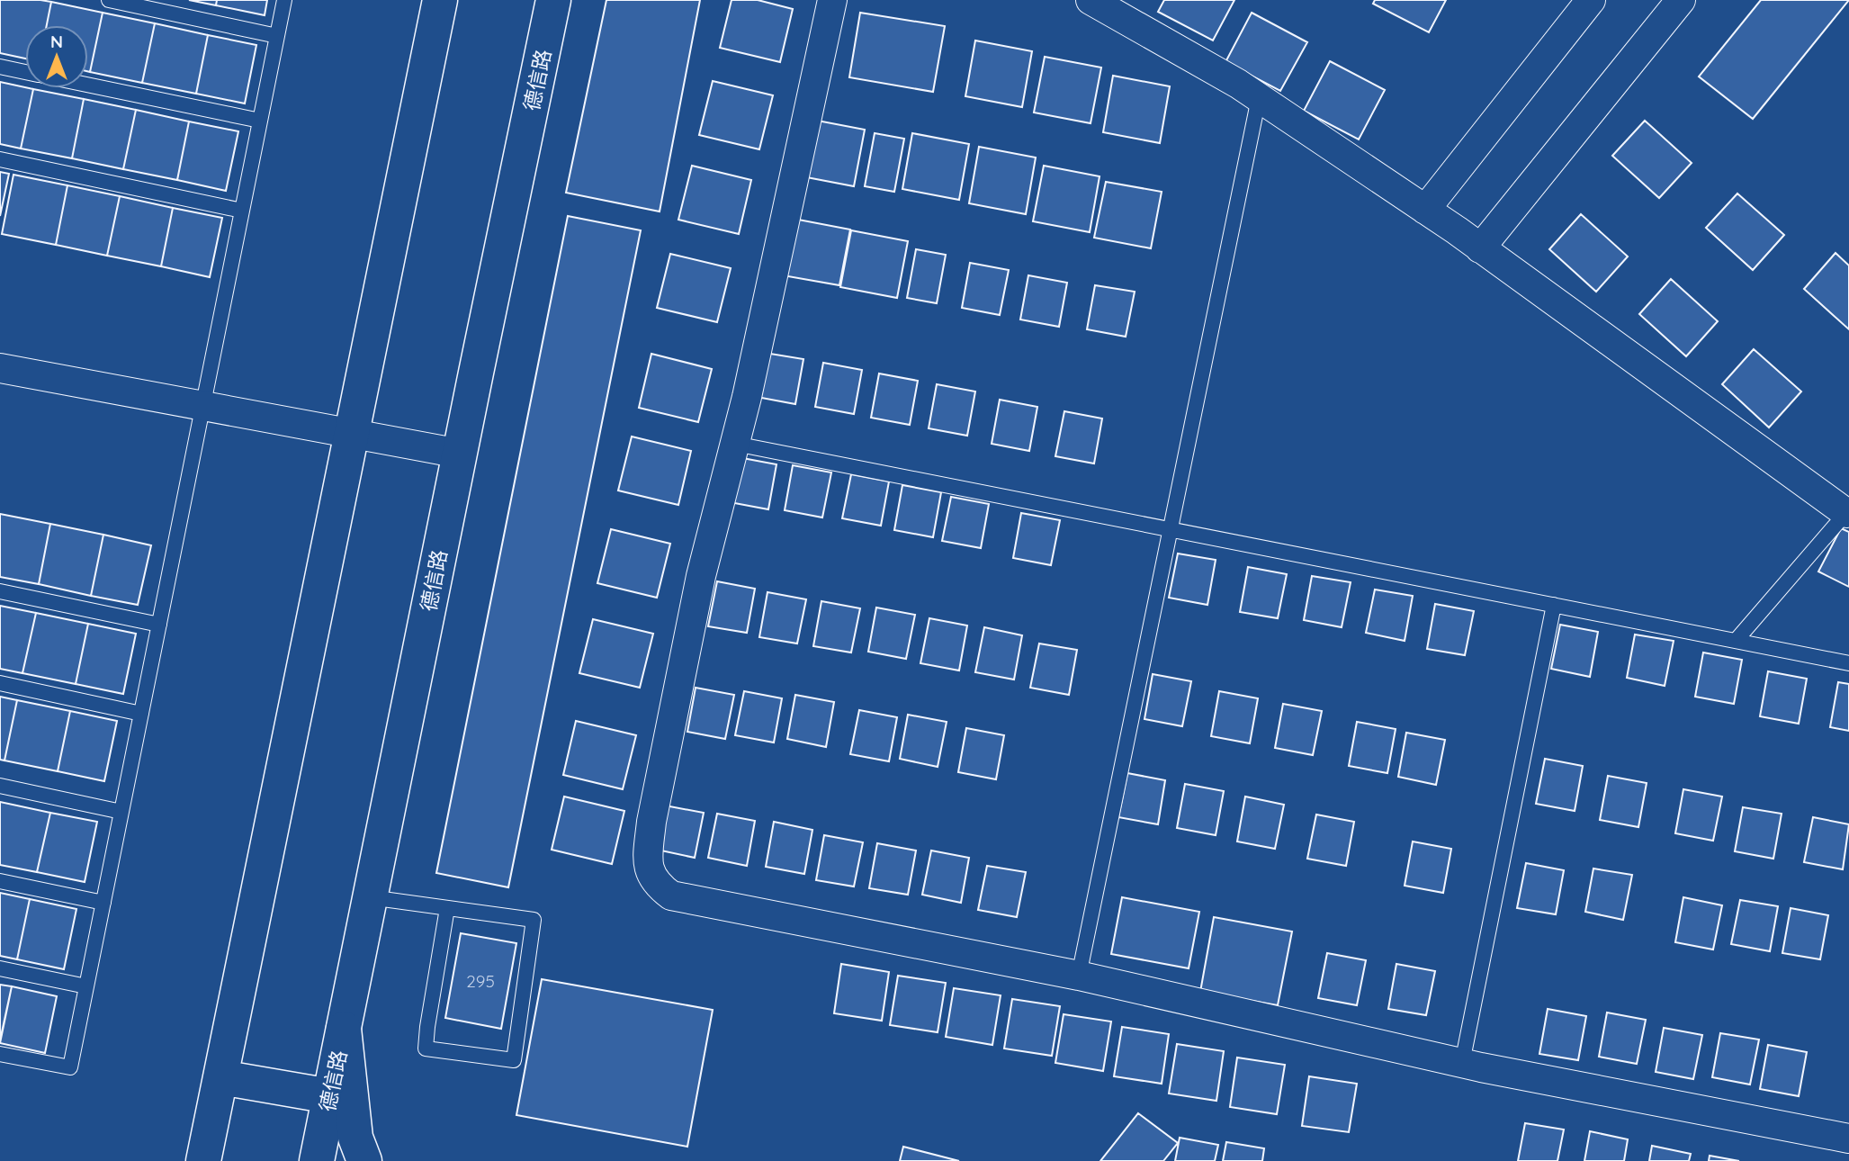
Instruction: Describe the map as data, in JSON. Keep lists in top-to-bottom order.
{
  "streets": {
    "main road": ["德信路"]
  },
  "house_numbers": ["295"],
  "north": "top"
}
